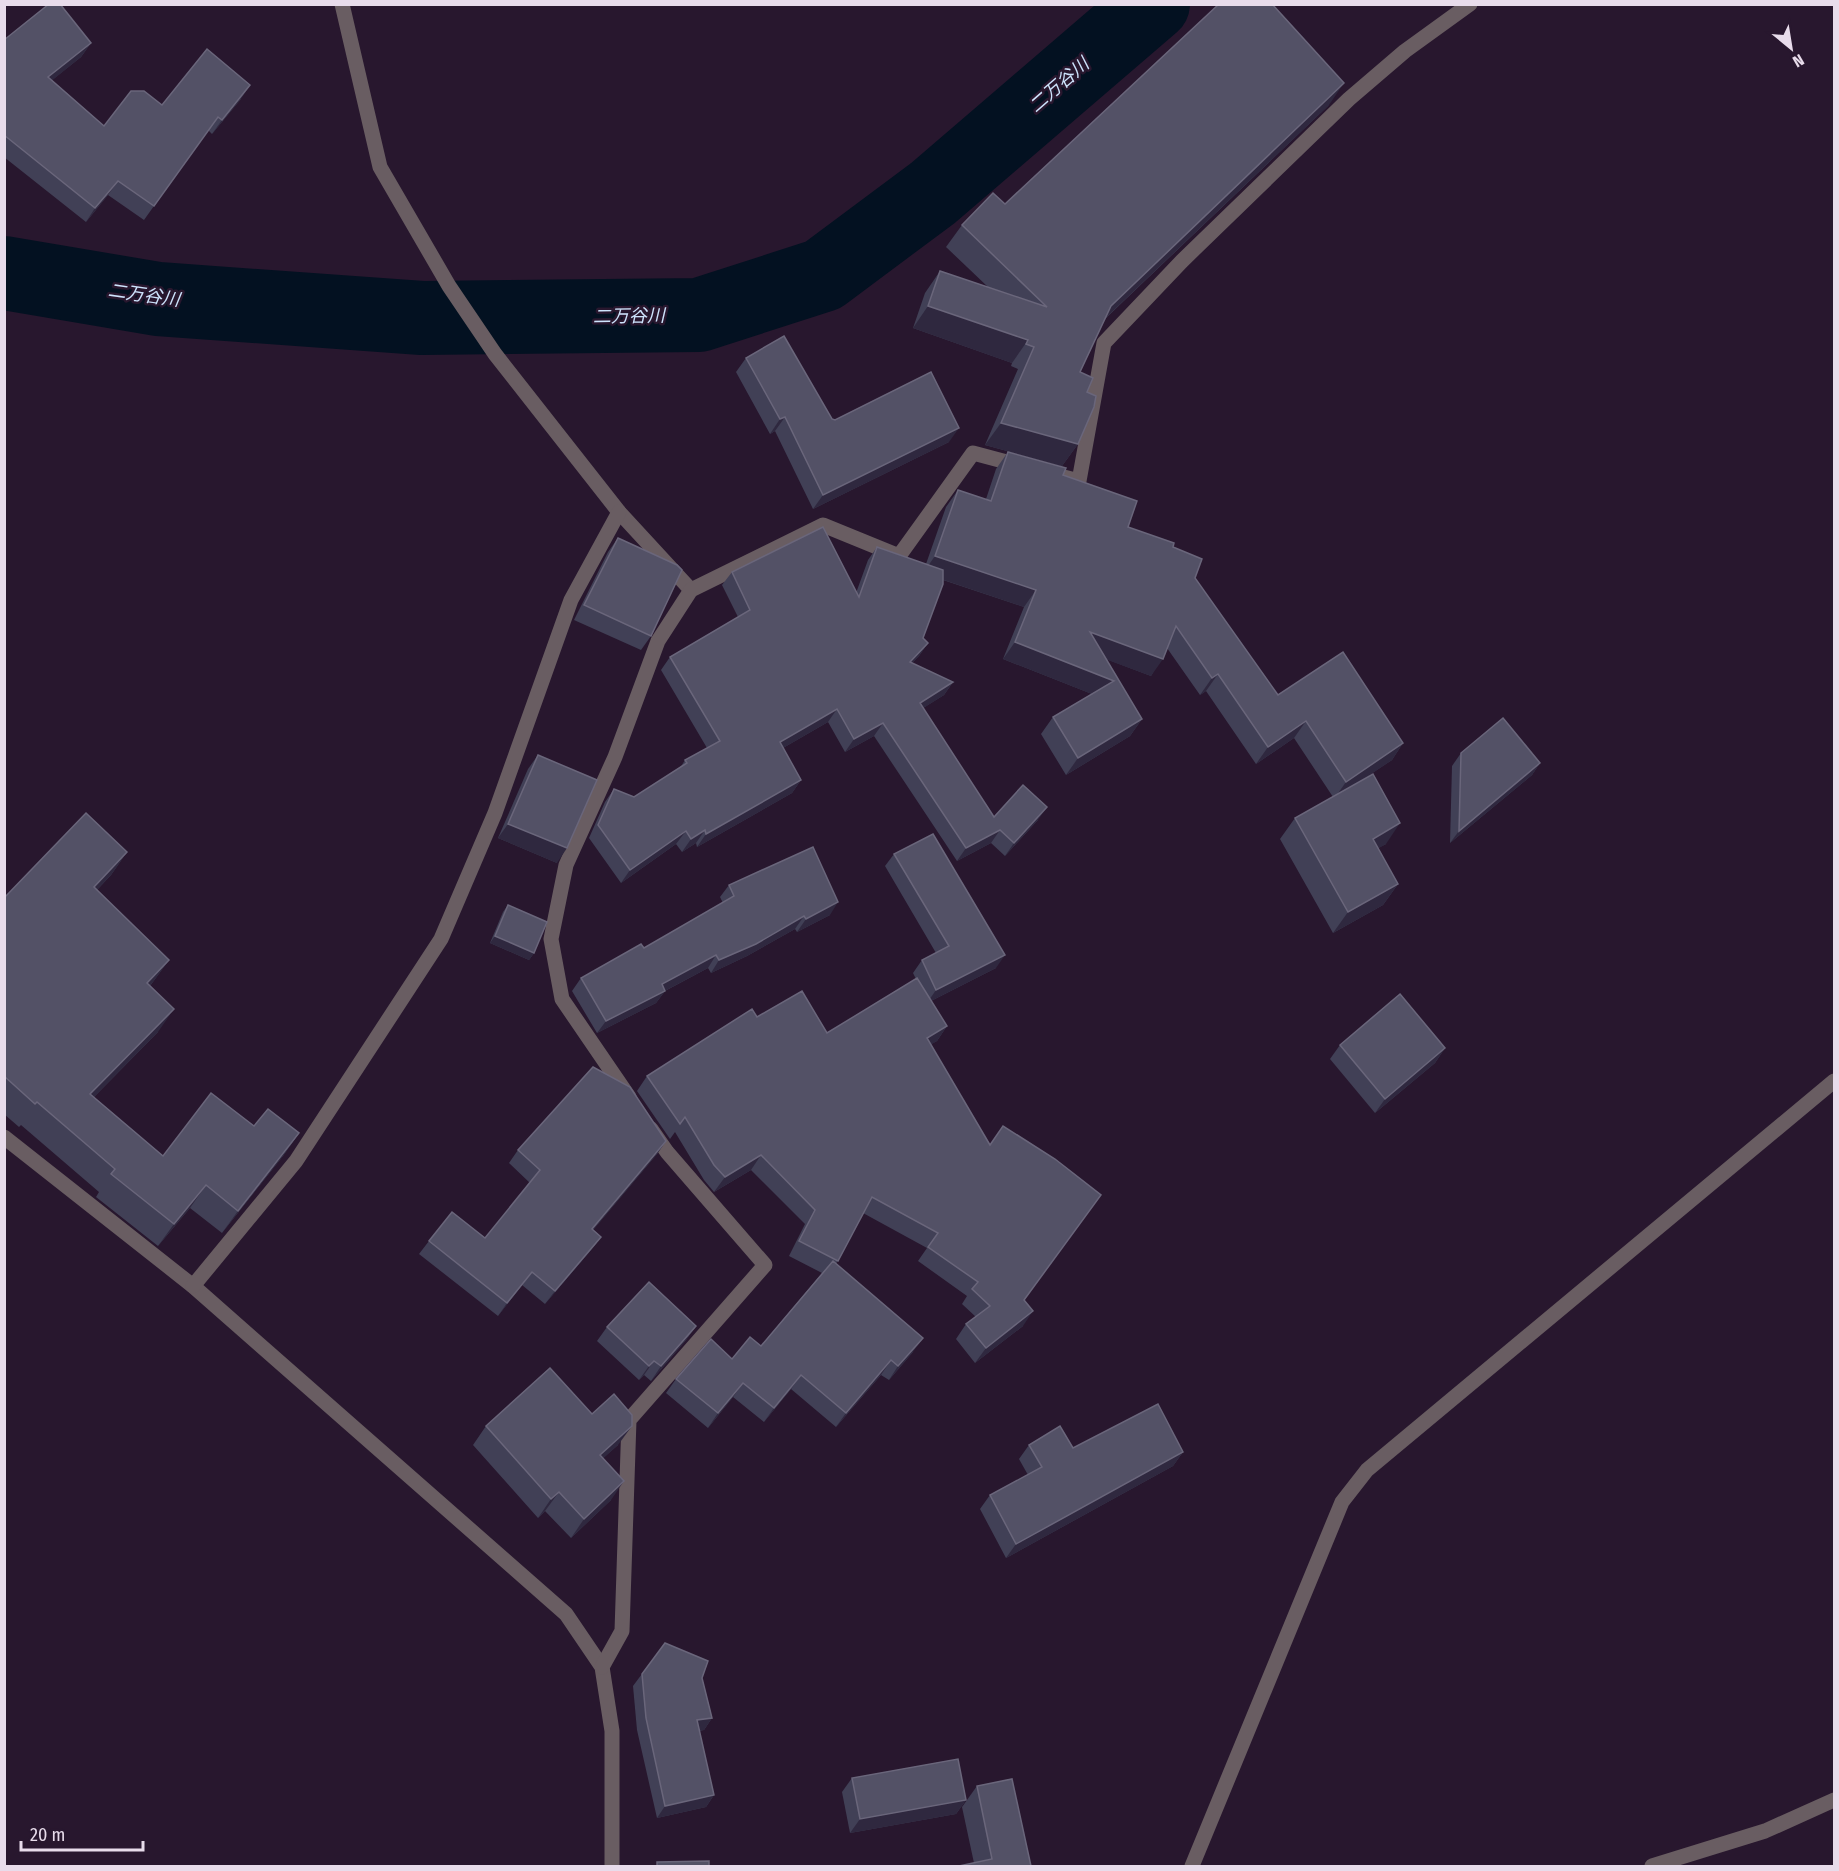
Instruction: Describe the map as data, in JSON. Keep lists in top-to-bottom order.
{
  "water": ["二万谷川"],
  "scale_bar": "20 m",
  "north": "bottom right"
}
